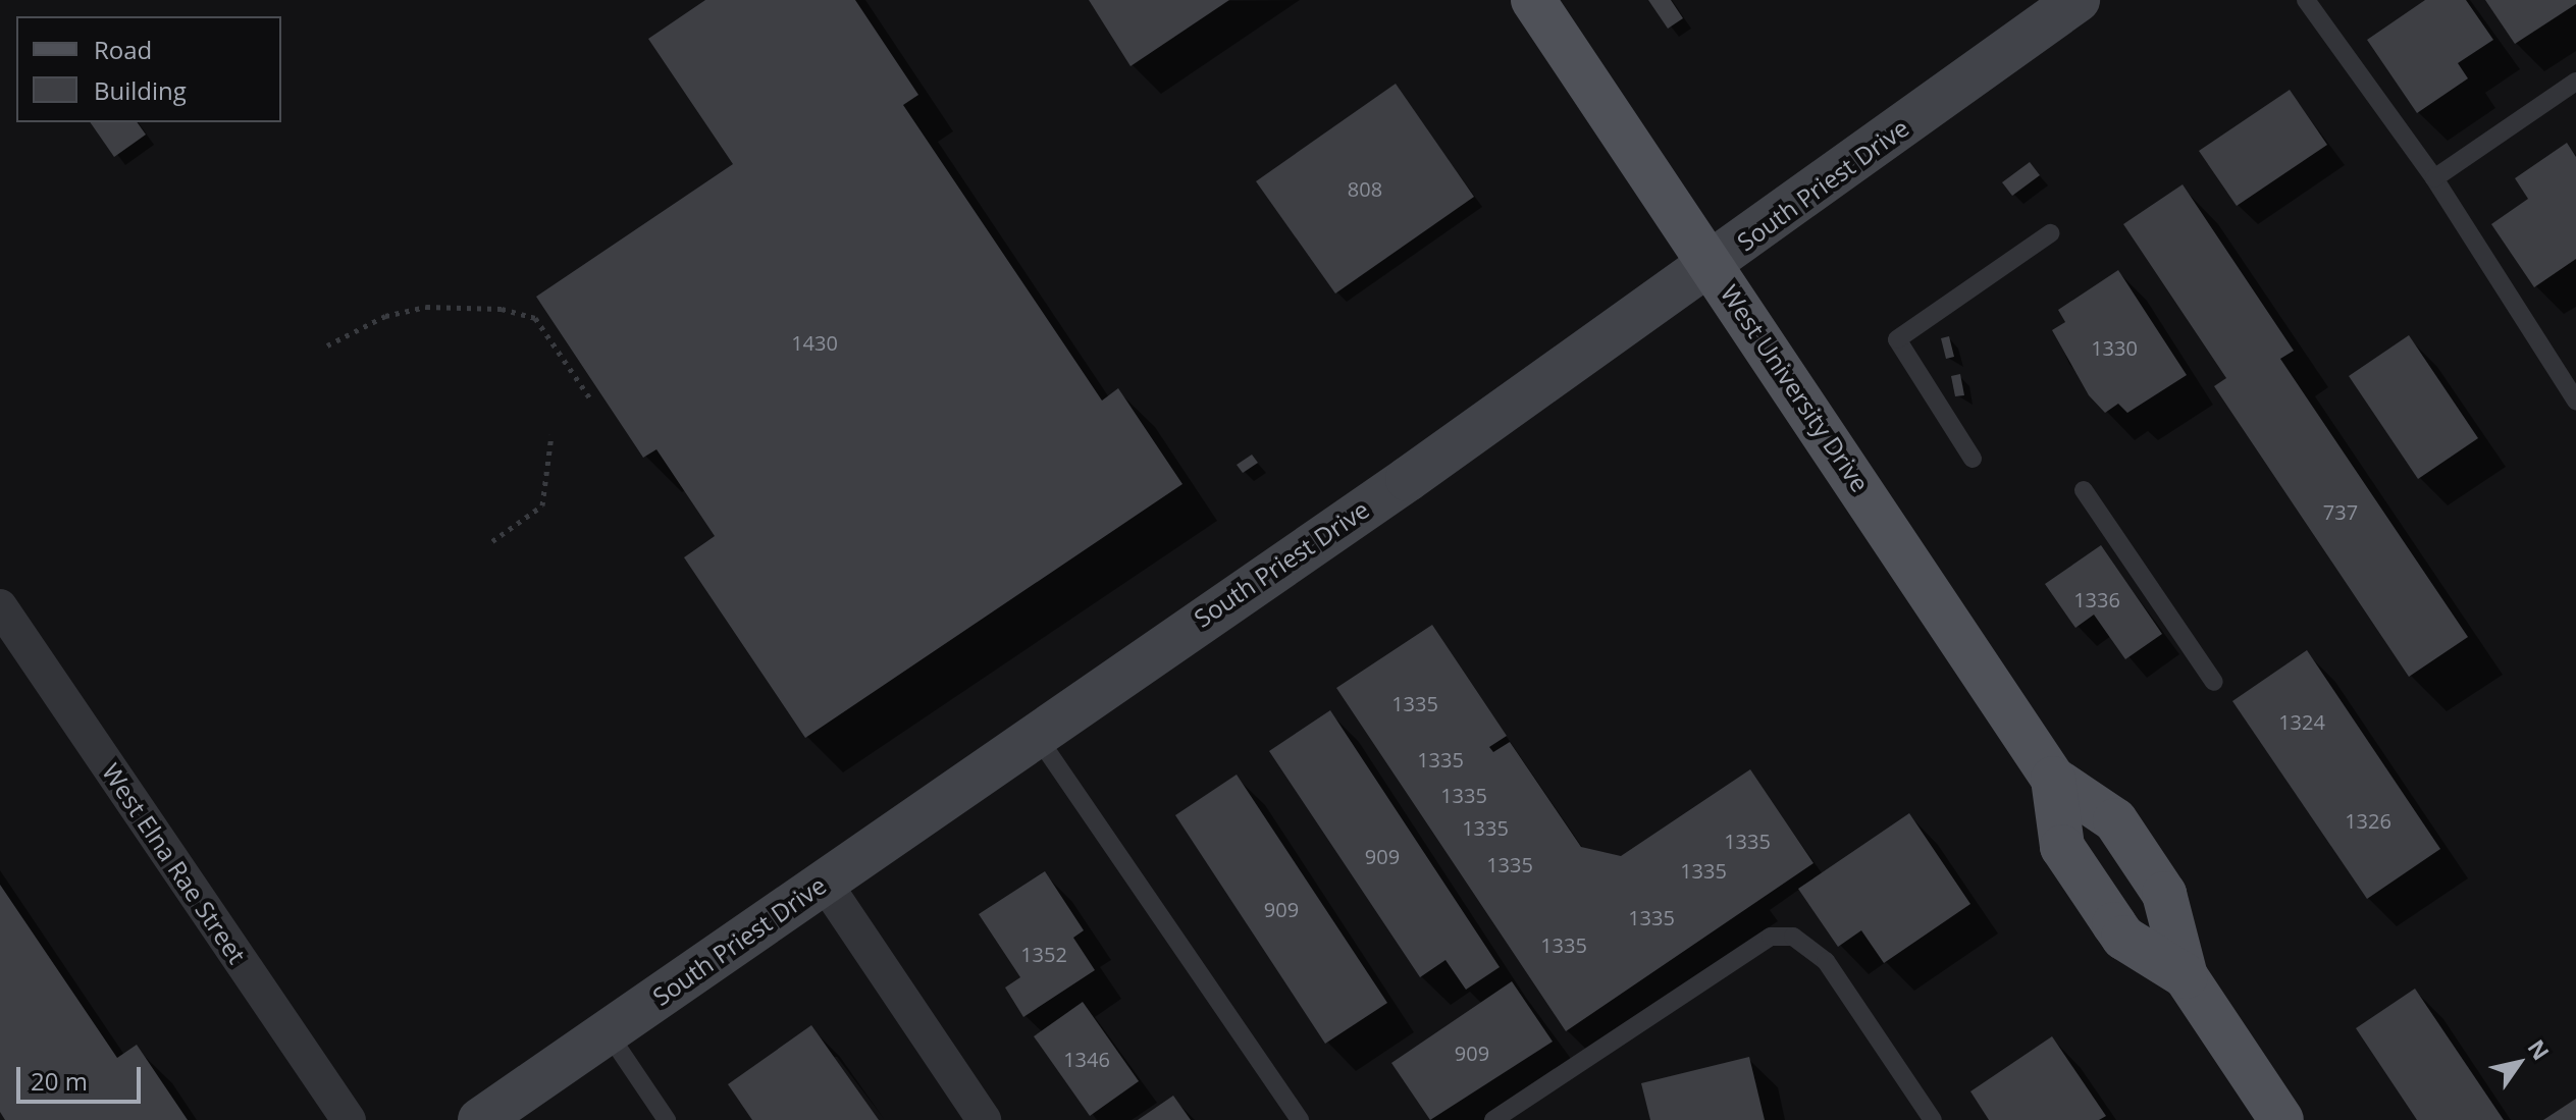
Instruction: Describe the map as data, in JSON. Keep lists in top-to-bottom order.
{
  "streets": {
    "main road": ["South Priest Drive", "West University Drive"],
    "street": ["West Elna Rae Street"]
  },
  "crossings": [
    ["South Priest Drive", "West University Drive"]
  ],
  "house_numbers": [
    "808",
    "1430",
    "1330",
    "737",
    "1336",
    "1335",
    "1324",
    "1335",
    "1335",
    "1326",
    "1335",
    "1335",
    "909",
    "1335",
    "1335",
    "909",
    "1335",
    "1335",
    "1352",
    "909",
    "1346"
  ],
  "legend": ["Road", "Building"],
  "scale_bar": "20 m",
  "north": "top right"
}
